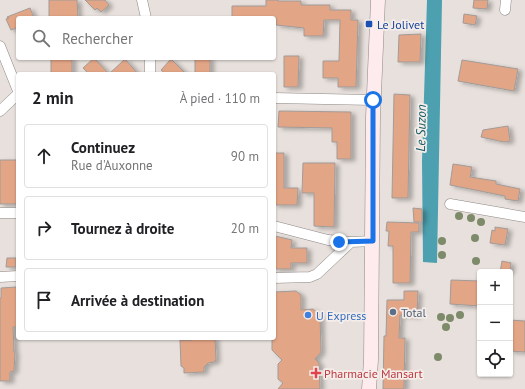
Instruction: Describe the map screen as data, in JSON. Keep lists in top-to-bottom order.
{
  "water": ["Le Suzon"],
  "places": {
    "transit": ["Le Jolivet"],
    "other": ["Total", "U Express"],
    "health": ["Pharmacie Mansart"]
  },
  "page": {
    "search": "Rechercher",
    "heading": ["2 min", "À pied · 110 m"],
    "list": [
      ["Continuez", "Rue d'Auxonne", "90 m"],
      ["Tournez à droite", "20 m"],
      "Arrivée à destination"
    ],
    "map_buttons": ["+", "−"]
  }
}
